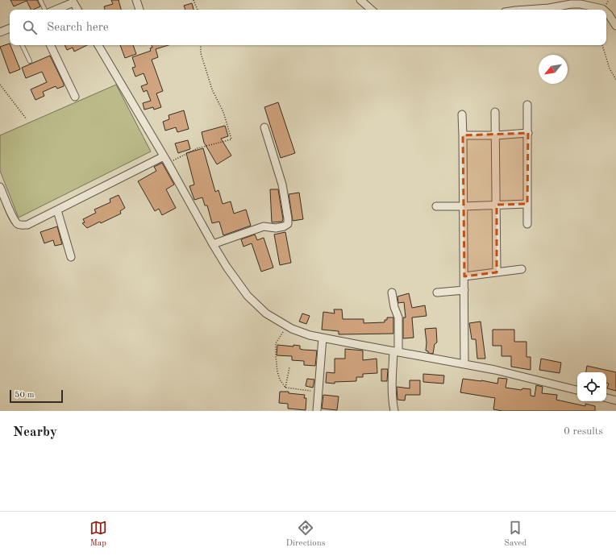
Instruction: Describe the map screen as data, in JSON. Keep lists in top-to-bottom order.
{
  "scale_bar": "50 m",
  "north": "bottom left",
  "page": {
    "search": "Search here",
    "scale": "50 m",
    "heading": ["Nearby", "0 results"],
    "nav": ["Map", "Directions", "Saved"]
  }
}
